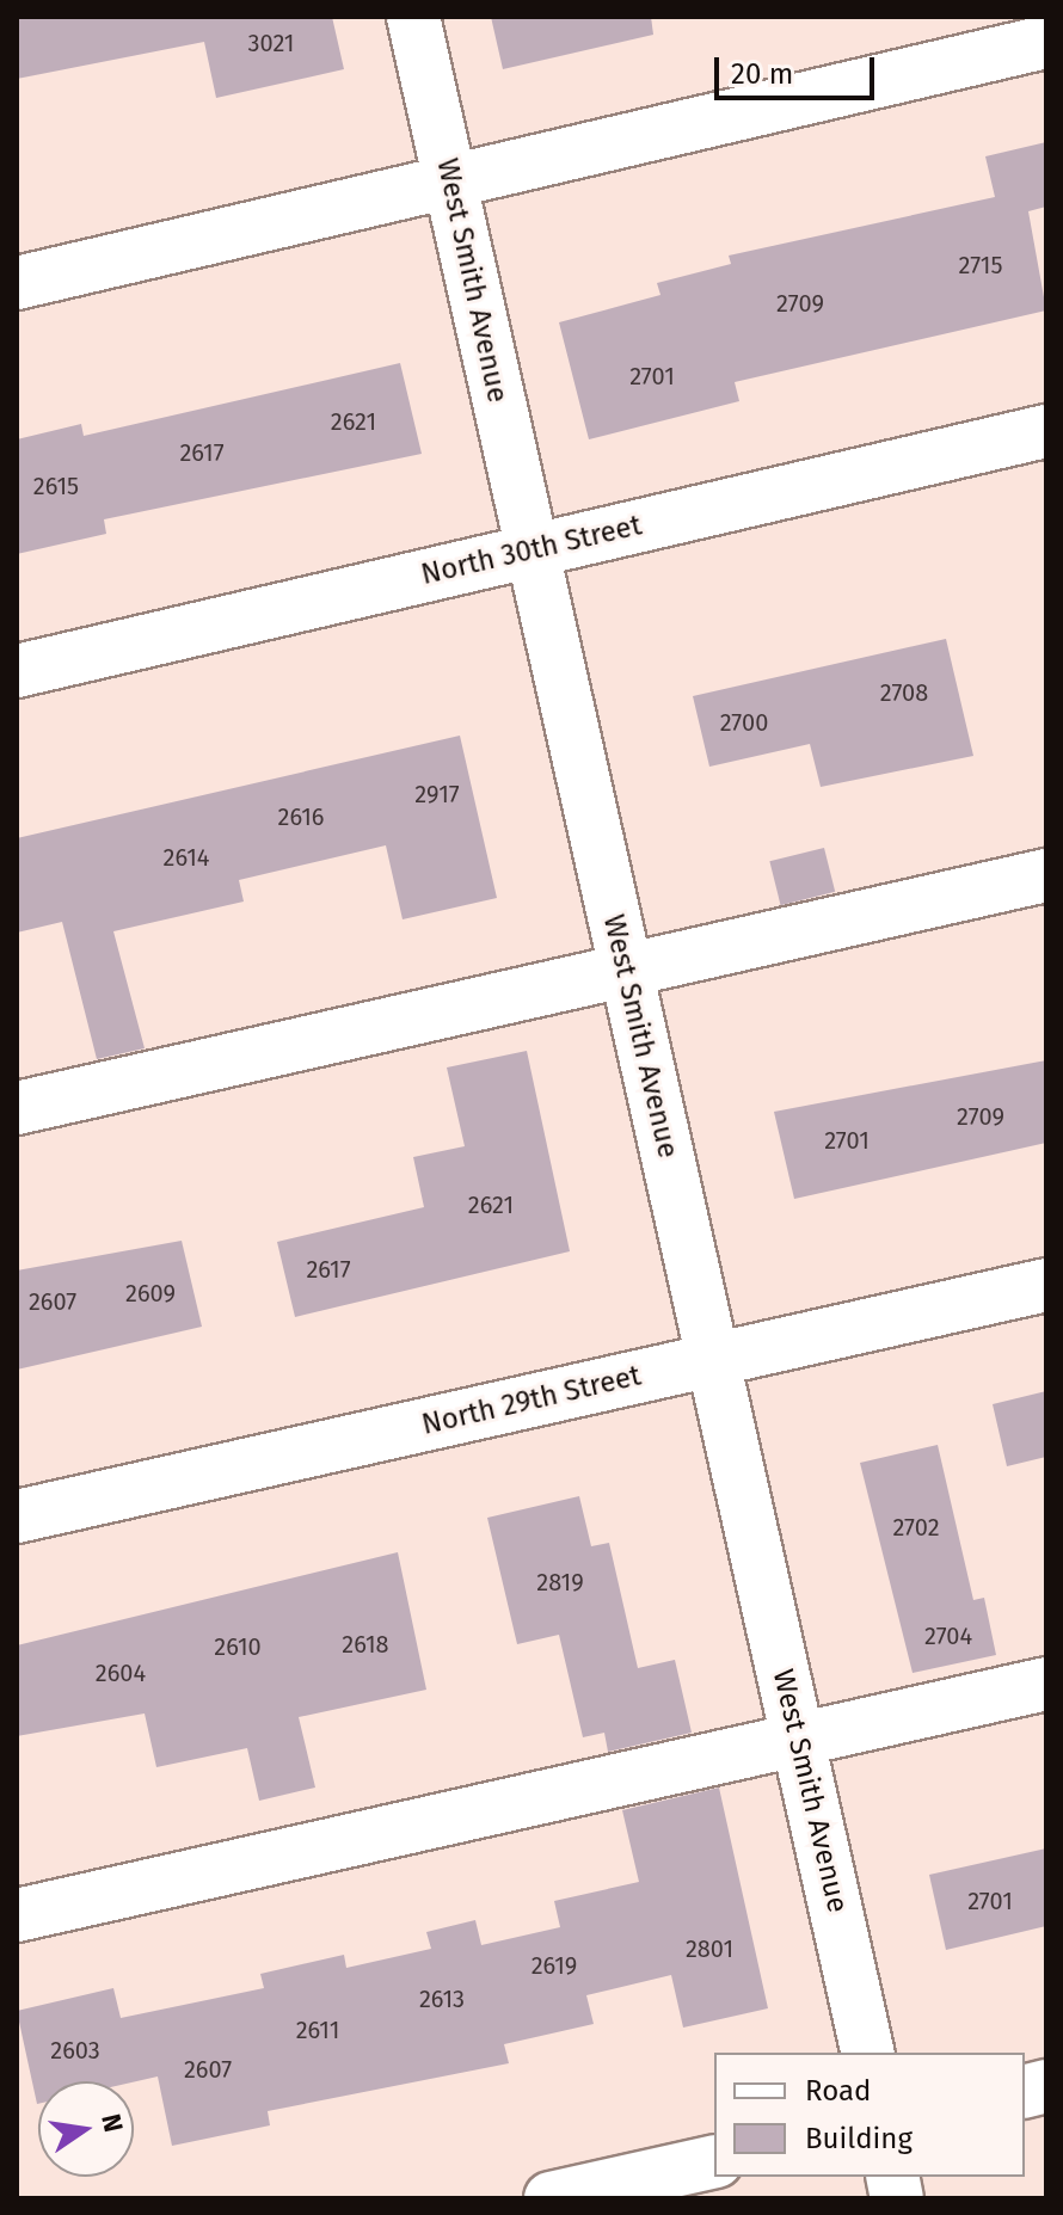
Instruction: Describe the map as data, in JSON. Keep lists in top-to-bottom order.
{
  "streets": {
    "street": ["West Smith Avenue", "North 30th Street", "North 29th Street"]
  },
  "crossings": [
    ["West Smith Avenue", "North 30th Street"],
    ["West Smith Avenue", "North 29th Street"]
  ],
  "house_numbers": [
    "3021",
    "2715",
    "2709",
    "2701",
    "2621",
    "2617",
    "2615",
    "2708",
    "2700",
    "2917",
    "2616",
    "2614",
    "2709",
    "2701",
    "2621",
    "2617",
    "2609",
    "2607",
    "2702",
    "2819",
    "2704",
    "2618",
    "2610",
    "2604",
    "2701",
    "2801",
    "2619",
    "2613",
    "2611",
    "2603",
    "2607"
  ],
  "legend": ["Road", "Building"],
  "scale_bar": "20 m",
  "north": "right"
}
